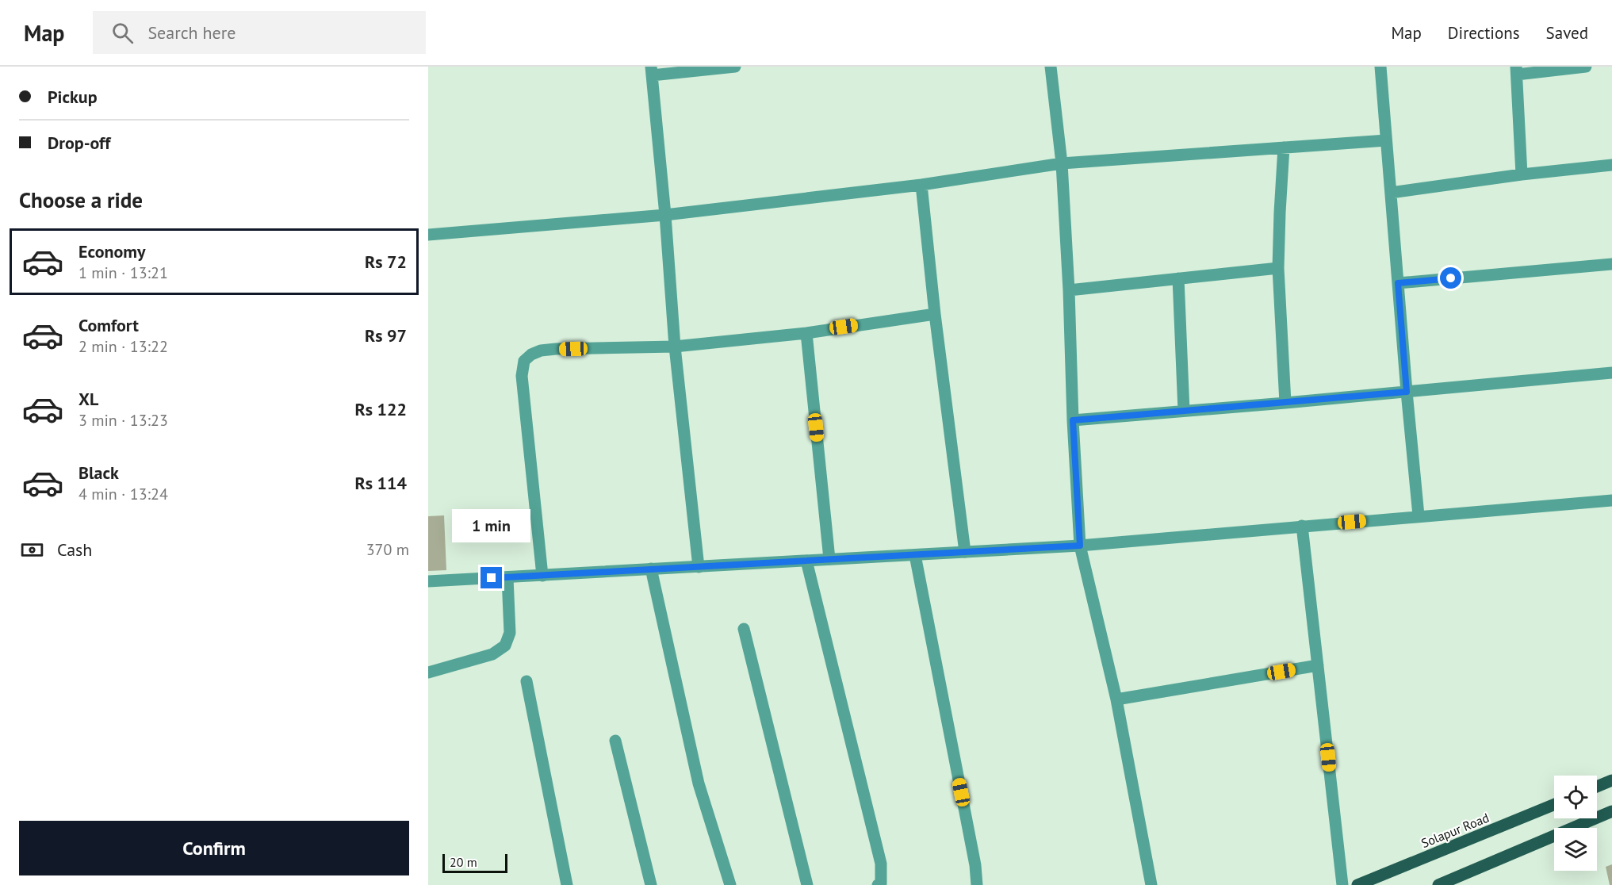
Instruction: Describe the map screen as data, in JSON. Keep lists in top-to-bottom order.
{
  "streets": {
    "main road": ["Solapur Road"]
  },
  "scale_bar": "20 m",
  "page": {
    "header": "Map",
    "search": "Search here",
    "nav": ["Map", "Directions", "Saved"],
    "banner": ["Pickup", "Drop-off"],
    "heading": "Choose a ride",
    "list": [
      {
        "name": "Economy",
        "note": "1 min · 13:21",
        "value": "Rs 72"
      },
      {
        "name": "Comfort",
        "note": "2 min · 13:22",
        "value": "Rs 97"
      },
      {
        "name": "XL",
        "note": "3 min · 13:23",
        "value": "Rs 122"
      },
      {
        "name": "Black",
        "note": "4 min · 13:24",
        "value": "Rs 114"
      }
    ],
    "bubble": "1 min",
    "pay": ["Cash", "370 m"],
    "buttons": "Confirm",
    "scale": "20 m"
  }
}
